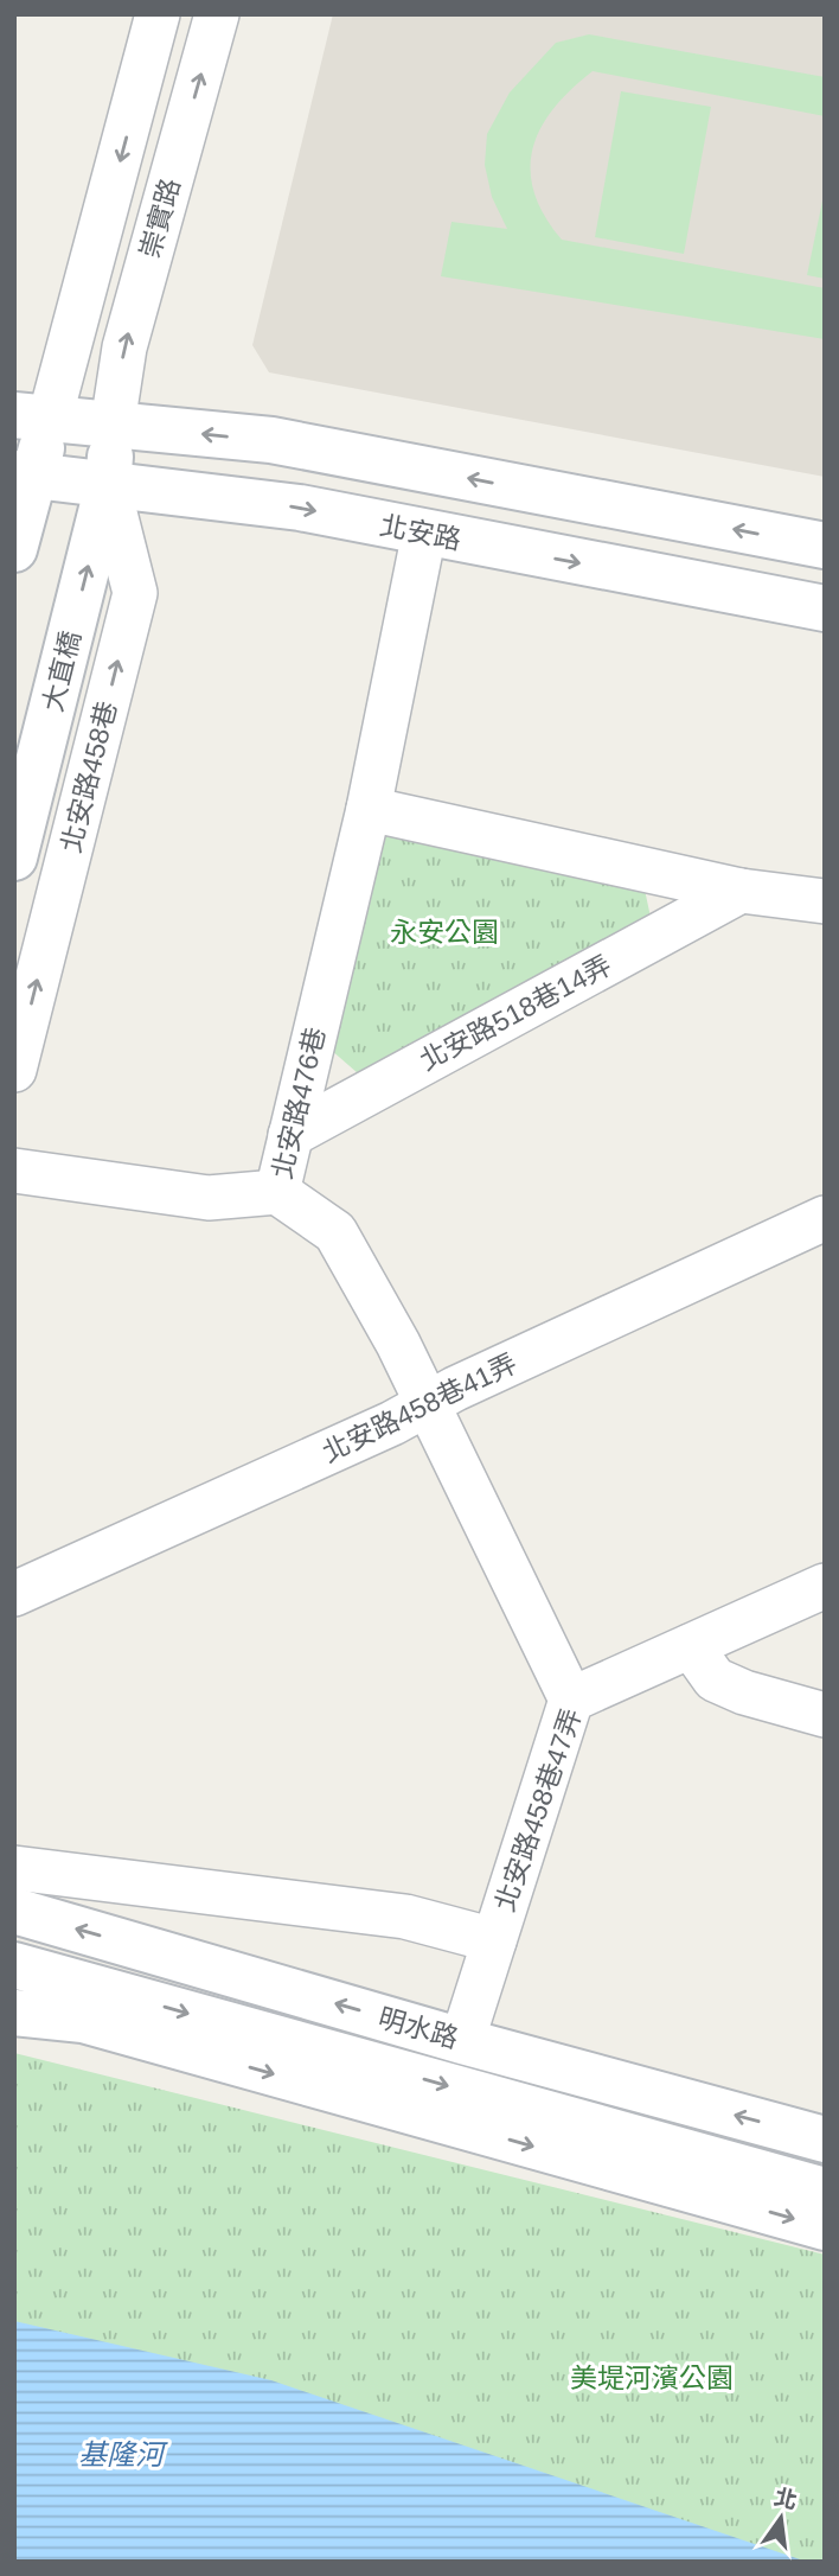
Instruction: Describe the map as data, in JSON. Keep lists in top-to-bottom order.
{
  "streets": {
    "main road": ["北安路", "大直橋", "明水路"],
    "street": [
      "崇實路",
      "北安路458巷",
      "北安路518巷14弄",
      "北安路476巷",
      "北安路458巷41弄",
      "北安路458巷47弄"
    ]
  },
  "crossings": [
    ["崇實路", "大直橋"],
    ["北安路", "大直橋"],
    ["北安路", "北安路458巷"],
    ["北安路", "北安路476巷"],
    ["大直橋", "北安路458巷"],
    ["北安路518巷14弄", "北安路476巷"],
    ["北安路476巷", "北安路458巷41弄"],
    ["北安路476巷", "北安路458巷47弄"],
    ["北安路458巷47弄", "明水路"]
  ],
  "one_way": ["大直橋", "北安路458巷"],
  "water": ["基隆河"],
  "parks": ["永安公園", "美堤河濱公園"],
  "north": "top"
}
